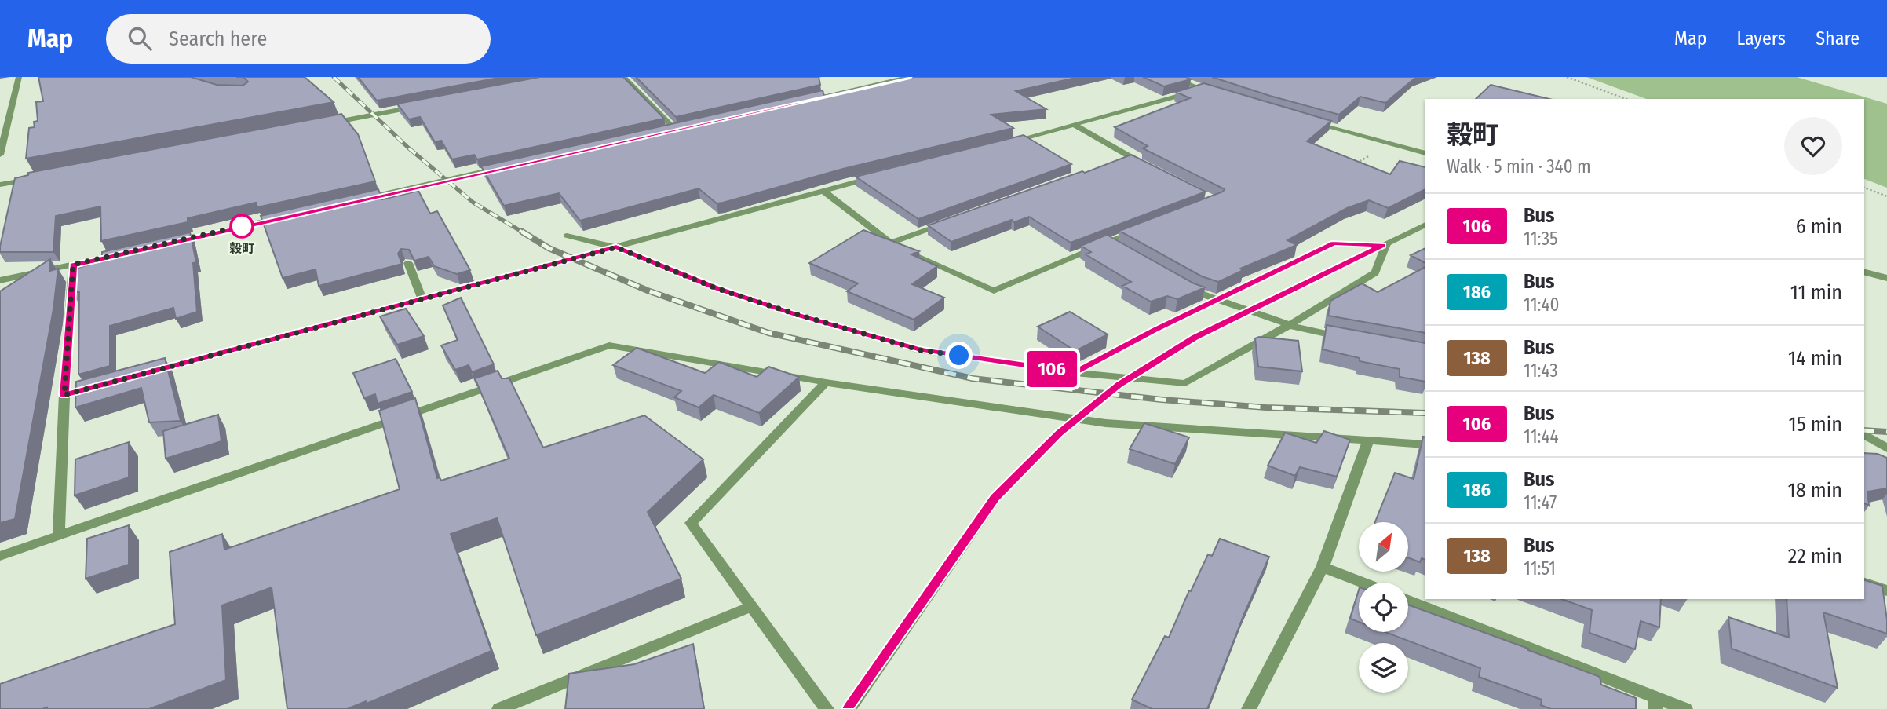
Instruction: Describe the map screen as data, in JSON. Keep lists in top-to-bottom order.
{
  "places": ["穀町"],
  "lines": ["bus line 106"],
  "north": "top right",
  "page": {
    "header": "Map",
    "search": "Search here",
    "nav": ["Map", "Layers", "Share"],
    "on_map": "106",
    "heading": ["穀町", "Walk · 5 min · 340 m"],
    "list": [
      {
        "mark": "106",
        "name": "Bus",
        "note": "11:35",
        "value": "6 min"
      },
      {
        "mark": "186",
        "name": "Bus",
        "note": "11:40",
        "value": "11 min"
      },
      {
        "mark": "138",
        "name": "Bus",
        "note": "11:43",
        "value": "14 min"
      },
      {
        "mark": "106",
        "name": "Bus",
        "note": "11:44",
        "value": "15 min"
      },
      {
        "mark": "186",
        "name": "Bus",
        "note": "11:47",
        "value": "18 min"
      },
      {
        "mark": "138",
        "name": "Bus",
        "note": "11:51",
        "value": "22 min"
      }
    ]
  }
}
